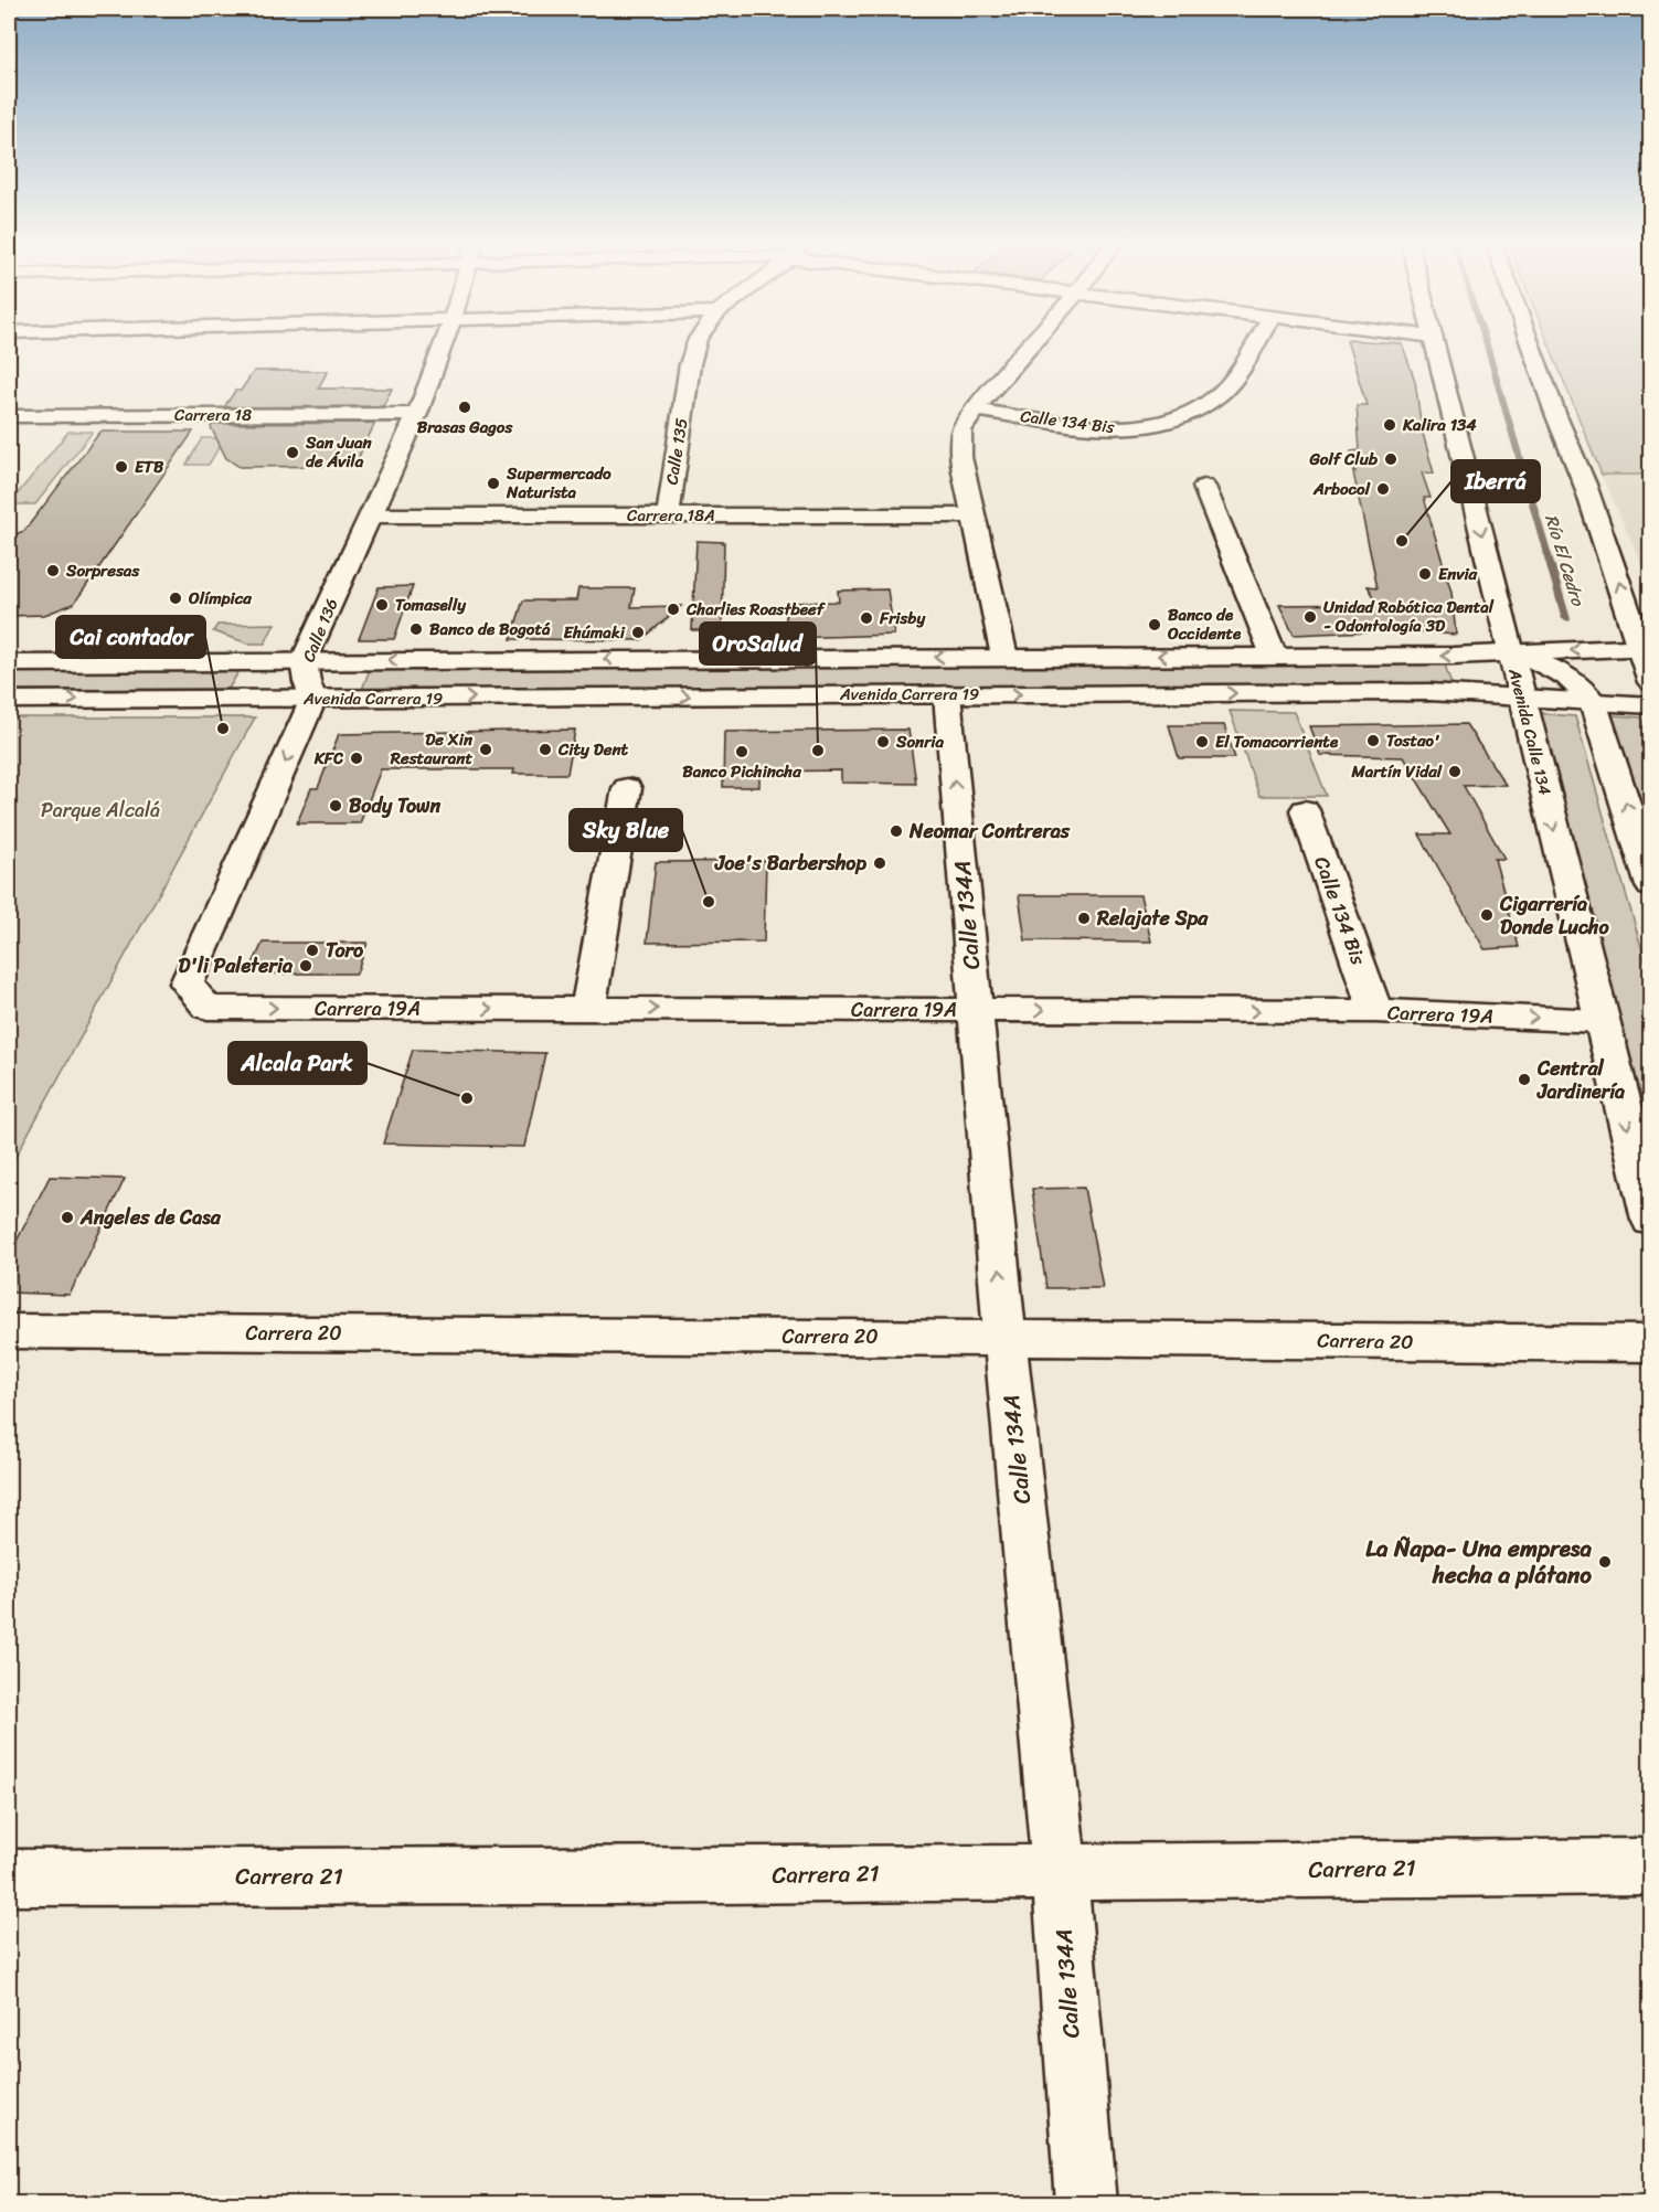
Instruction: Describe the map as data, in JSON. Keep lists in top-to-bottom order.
{
  "streets": {
    "street": [
      "Carrera 18",
      "Calle 134 Bis",
      "Calle 135",
      "Carrera 18A",
      "Calle 136",
      "Avenida Carrera 19",
      "Avenida Calle 134",
      "Calle 134A",
      "Carrera 19A",
      "Carrera 20",
      "Carrera 21"
    ]
  },
  "crossings": [
    ["Carrera 18", "Calle 136"],
    ["Calle 134 Bis", "Carrera 19A"],
    ["Calle 135", "Carrera 18A"],
    ["Carrera 18A", "Calle 136"],
    ["Calle 136", "Avenida Carrera 19"],
    ["Calle 136", "Carrera 19A"],
    ["Avenida Carrera 19", "Avenida Calle 134"],
    ["Avenida Carrera 19", "Calle 134A"],
    ["Avenida Carrera 19", "Carrera 19A"],
    ["Avenida Calle 134", "Carrera 19A"],
    ["Calle 134A", "Carrera 19A"],
    ["Calle 134A", "Carrera 20"],
    ["Calle 134A", "Carrera 21"]
  ],
  "one_way": ["Calle 134A"],
  "water": ["Río El Cedro"],
  "parks": ["Parque Alcalá"],
  "places": [
    "Brasas Gagos",
    "Kalira 134",
    "San Juan de Ávila",
    "Golf Club",
    "ETB",
    "Supermercado Naturista",
    "Arbocol",
    "Iberrá",
    "Sorpresas",
    "Envia",
    "Olímpica",
    "Tomaselly",
    "Charlies Roastbeef",
    "Unidad Robótica Dental - Odontología 3D",
    "Frisby",
    "Banco de Occidente",
    "Banco de Bogotá",
    "Ehúmaki",
    "Cai contador",
    "Tostao'",
    "Sonria",
    "El Tomacorriente",
    "De Xin Restaurant",
    "City Dent",
    "OroSalud",
    "Banco Pichincha",
    "KFC",
    "Martín Vidal",
    "Body Town",
    "Neomar Contreras",
    "Joe's Barbershop",
    "Sky Blue",
    "Cigarrería Donde Lucho",
    "Relajate Spa",
    "Toro",
    "D'li Paleteria",
    "Central Jardinería",
    "Alcala Park",
    "Angeles de Casa",
    "La Ñapa- Una empresa hecha a plátano"
  ]
}
